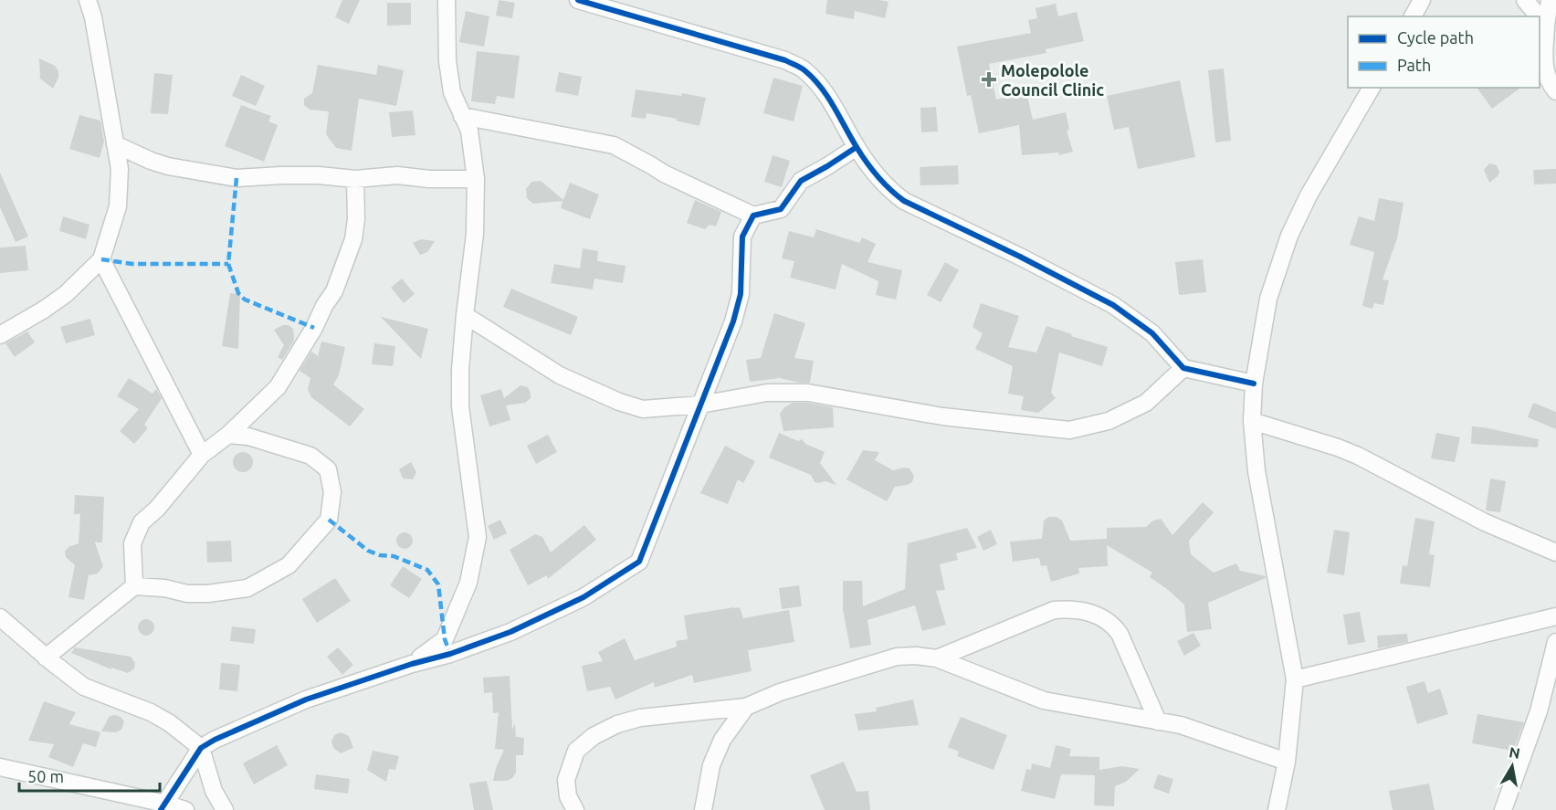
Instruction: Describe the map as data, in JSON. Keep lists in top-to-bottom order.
{
  "places": {
    "health": ["Molepolole Council Clinic"]
  },
  "legend": ["Cycle path", "Path"],
  "scale_bar": "50 m",
  "north": "top"
}
